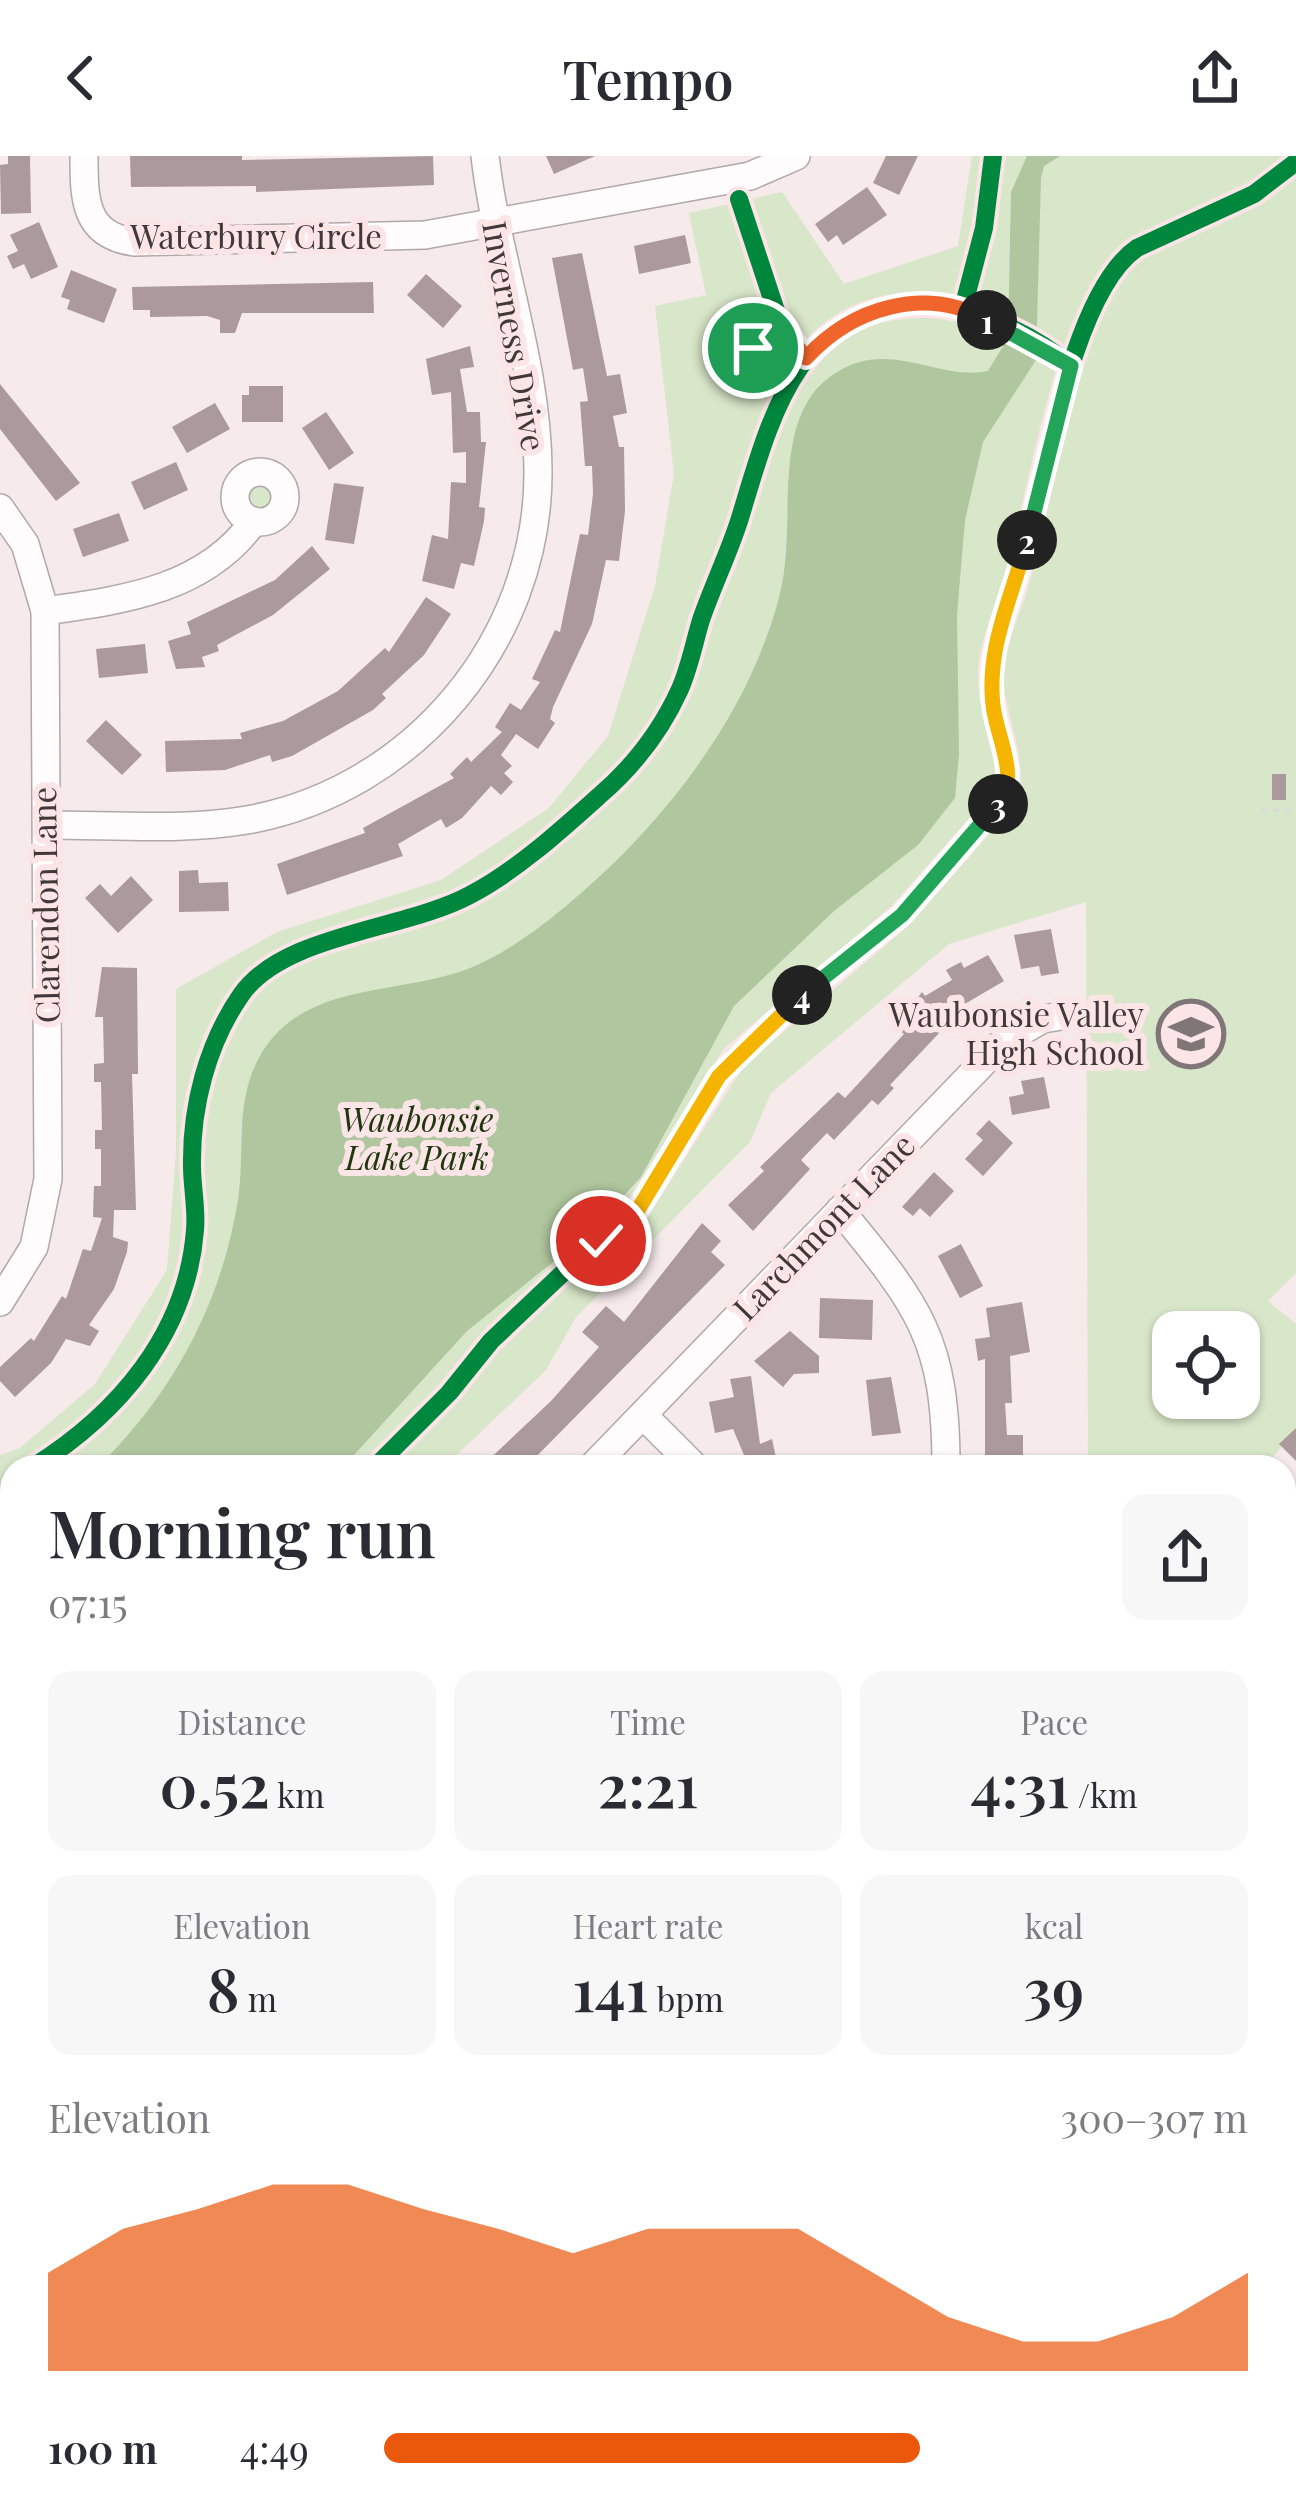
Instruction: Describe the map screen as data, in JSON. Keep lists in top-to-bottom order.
{
  "streets": {
    "street": [
      "Waterbury Circle",
      "Inverness Drive",
      "Clarendon Lane",
      "Larchmont Lane"
    ]
  },
  "crossings": [
    ["Waterbury Circle", "Inverness Drive"],
    ["Inverness Drive", "Clarendon Lane"]
  ],
  "parks": ["Waubonsie Lake Park"],
  "places": {
    "school or university": ["Waubonsie Valley High School"]
  },
  "page": {
    "header": "Tempo",
    "pins": [
      "1",
      "2",
      "3",
      "4"
    ],
    "heading": ["Morning run", "07:15"],
    "stats": [
      ["Distance", "0.52 km"],
      ["Time", "2:21"],
      ["Pace", "4:31 /km"],
      ["Elevation", "8 m"],
      ["Heart rate", "141 bpm"],
      ["kcal", "39"]
    ],
    "chart": ["Elevation", "300–307 m"],
    "list": [
      {
        "name": "100 m",
        "note": "4:49"
      }
    ]
  }
}
